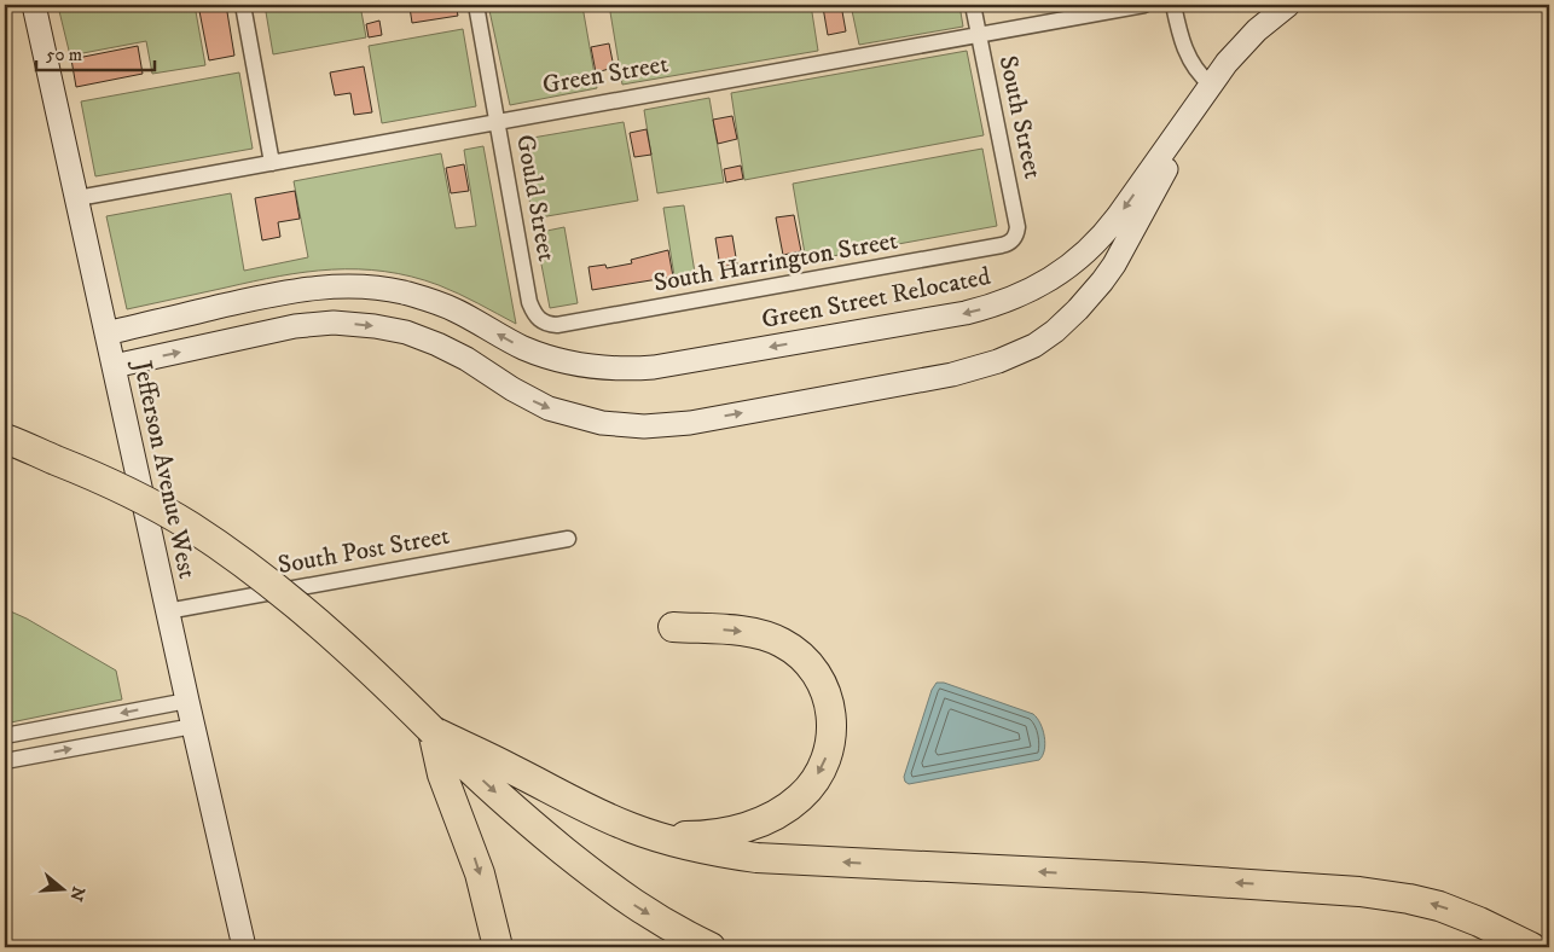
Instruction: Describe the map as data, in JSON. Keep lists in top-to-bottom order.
{
  "streets": {
    "street": [
      "Green Street",
      "South Street",
      "Gould Street",
      "South Harrington Street",
      "Green Street Relocated",
      "Jefferson Avenue West",
      "South Post Street"
    ]
  },
  "crossings": [
    ["Green Street", "South Street"],
    ["Green Street", "Gould Street"],
    ["Green Street", "Jefferson Avenue West"],
    ["South Street", "South Harrington Street"],
    ["Gould Street", "South Harrington Street"],
    ["Green Street Relocated", "Jefferson Avenue West"],
    ["Jefferson Avenue West", "South Post Street"]
  ],
  "one_way": ["Green Street Relocated"],
  "scale_bar": "50 m",
  "north": "right"
}
